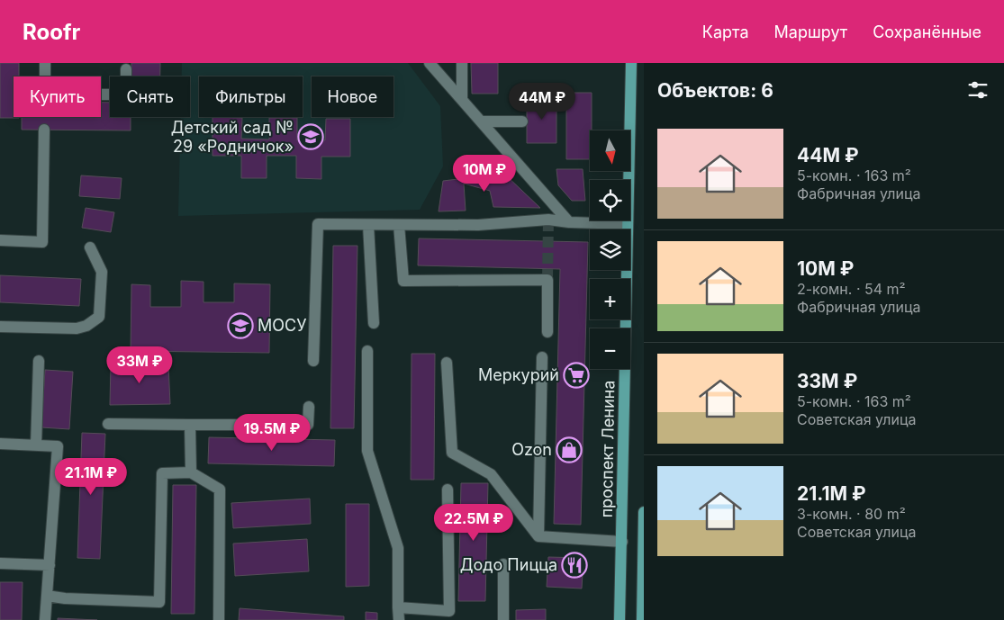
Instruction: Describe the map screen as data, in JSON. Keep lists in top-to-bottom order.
{
  "streets": {
    "main road": ["проспект Ленина"]
  },
  "places": {
    "school or university": ["Детский сад № 29 «Родничок»", "МОСУ"],
    "supermarket": ["Меркурий"],
    "shop": ["Ozon"],
    "restaurant": ["Додо Пицца"]
  },
  "north": "bottom",
  "page": {
    "header": "Roofr",
    "nav": ["Карта", "Маршрут", "Сохранённые"],
    "heading": "Объектов: 6",
    "chip": [
      "Купить",
      "Снять",
      "Фильтры",
      "Новое"
    ],
    "price": [
      "44M ₽",
      "10M ₽",
      "33M ₽",
      "19.5M ₽",
      "21.1M ₽",
      "22.5M ₽"
    ],
    "list": [
      {
        "name": "44M ₽",
        "note": "5-комн. · 163 m² · Фабричная улица"
      },
      {
        "name": "10M ₽",
        "note": "2-комн. · 54 m² · Фабричная улица"
      },
      {
        "name": "33M ₽",
        "note": "5-комн. · 163 m² · Советская улица"
      },
      {
        "name": "21.1M ₽",
        "note": "3-комн. · 80 m² · Советская улица"
      }
    ],
    "map_buttons": ["+", "−"]
  }
}
